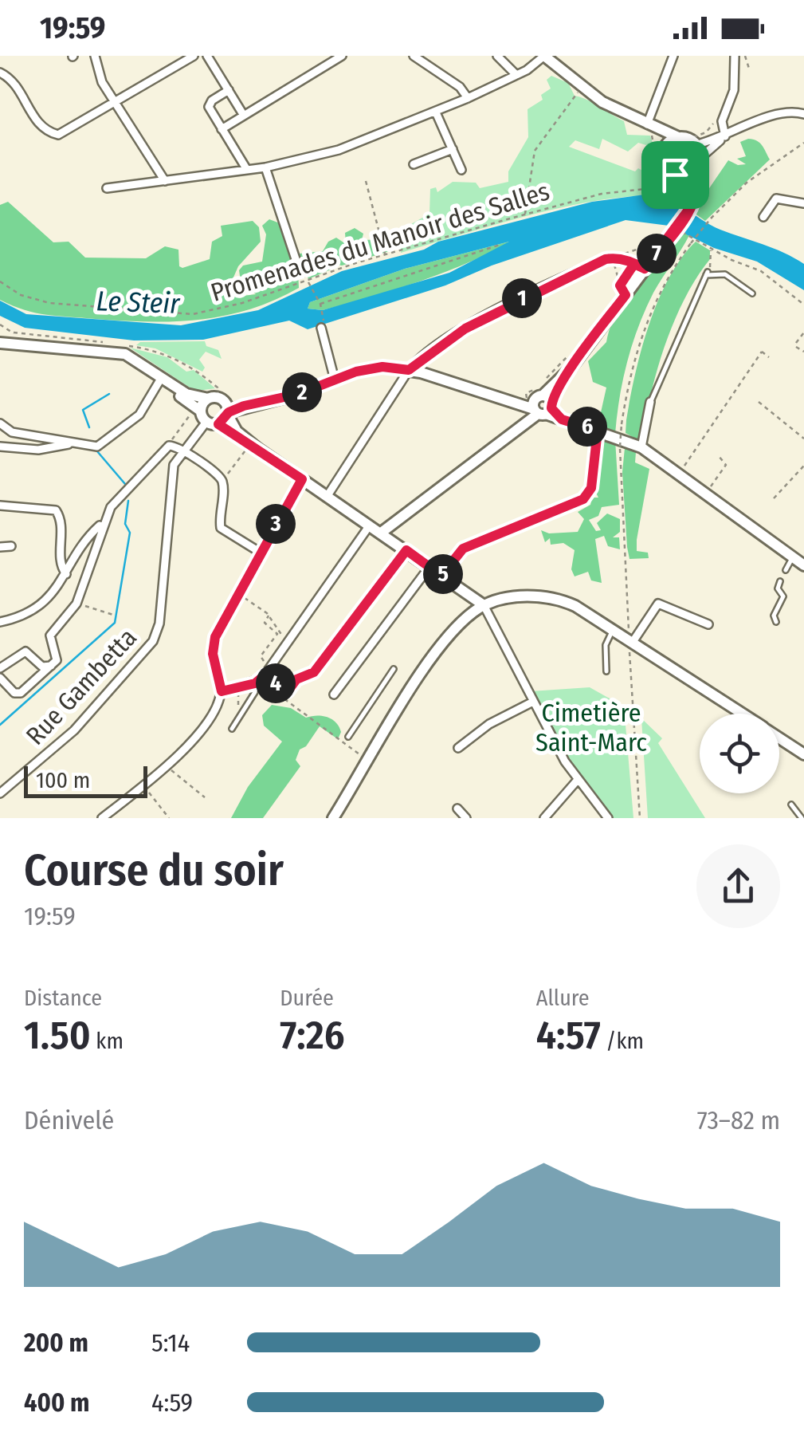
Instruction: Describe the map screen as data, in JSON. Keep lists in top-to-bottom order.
{
  "streets": {
    "street": ["Rue Gambetta"],
    "path": ["Promenades du Manoir des Salles"]
  },
  "water": ["Le Steir"],
  "parks": ["Cimetière Saint-Marc"],
  "scale_bar": "100 m",
  "page": {
    "status": "19:59",
    "pins": [
      "7",
      "1",
      "2",
      "6",
      "3",
      "5",
      "4"
    ],
    "scale": "100 m",
    "heading": ["Course du soir", "19:59"],
    "stats": [
      ["Distance", "1.50 km"],
      ["Durée", "7:26"],
      ["Allure", "4:57 /km"]
    ],
    "chart": ["Dénivelé", "73–82 m"],
    "list": [
      {
        "name": "200 m",
        "note": "5:14"
      },
      {
        "name": "400 m",
        "note": "4:59"
      }
    ]
  }
}
